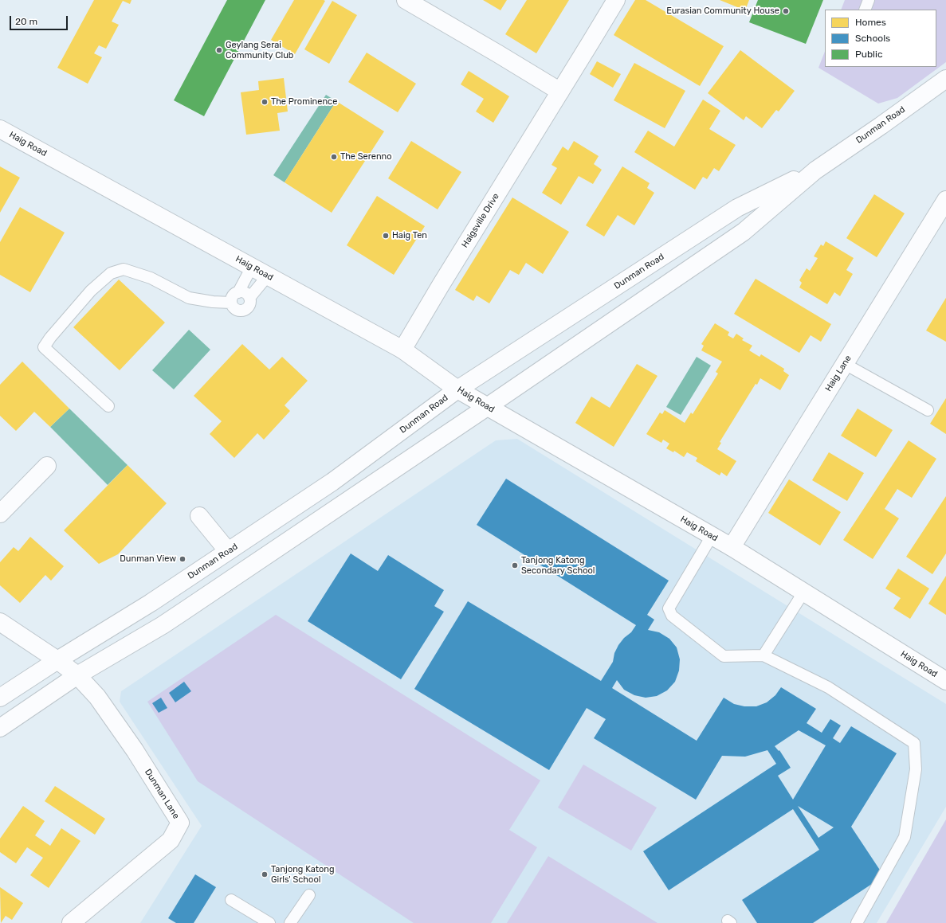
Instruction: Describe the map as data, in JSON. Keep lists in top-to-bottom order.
{
  "streets": {
    "street": [
      "Dunman Road",
      "Haig Road",
      "Haigsville Drive",
      "Haig Lane",
      "Dunman Lane"
    ]
  },
  "crossings": [
    ["Dunman Road", "Haig Road"],
    ["Dunman Road", "Dunman Lane"],
    ["Haig Road", "Haigsville Drive"],
    ["Haig Road", "Haig Lane"]
  ],
  "places": [
    "Eurasian Community House",
    "Geylang Serai Community Club",
    "The Prominence",
    "The Serenno",
    "Haig Ten",
    "Dunman View",
    "Tanjong Katong Secondary School",
    "Tanjong Katong Girls' School"
  ],
  "legend": ["Homes", "Schools", "Public"],
  "scale_bar": "20 m"
}
